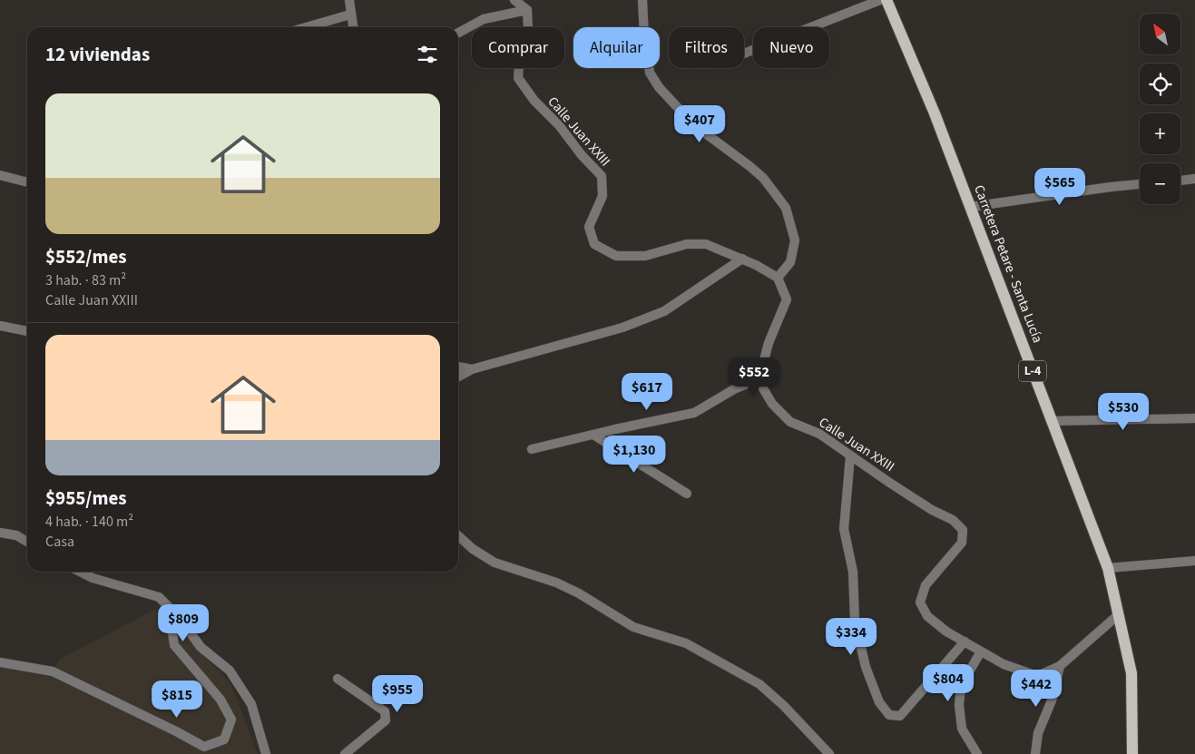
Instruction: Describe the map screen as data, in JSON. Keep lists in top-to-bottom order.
{
  "streets": {
    "main road": ["Carretera Petare - Santa Lucía", "L-4"],
    "street": ["Calle Juan XXIII"]
  },
  "crossings": [
    ["Calle Juan XXIII", "Carretera Petare - Santa Lucía"]
  ],
  "north": "top left",
  "page": {
    "map_buttons": ["+", "−"],
    "chip": [
      "Comprar",
      "Alquilar",
      "Filtros",
      "Nuevo"
    ],
    "heading": "12 viviendas",
    "list": [
      {
        "name": "$552/mes",
        "note": "3 hab. · 83 m² · Calle Juan XXIII"
      },
      {
        "name": "$955/mes",
        "note": "4 hab. · 140 m² · Casa"
      }
    ],
    "price": [
      "$407",
      "$565",
      "$552",
      "$617",
      "$530",
      "$1,130",
      "$809",
      "$334",
      "$804",
      "$442",
      "$955",
      "$815"
    ]
  }
}
